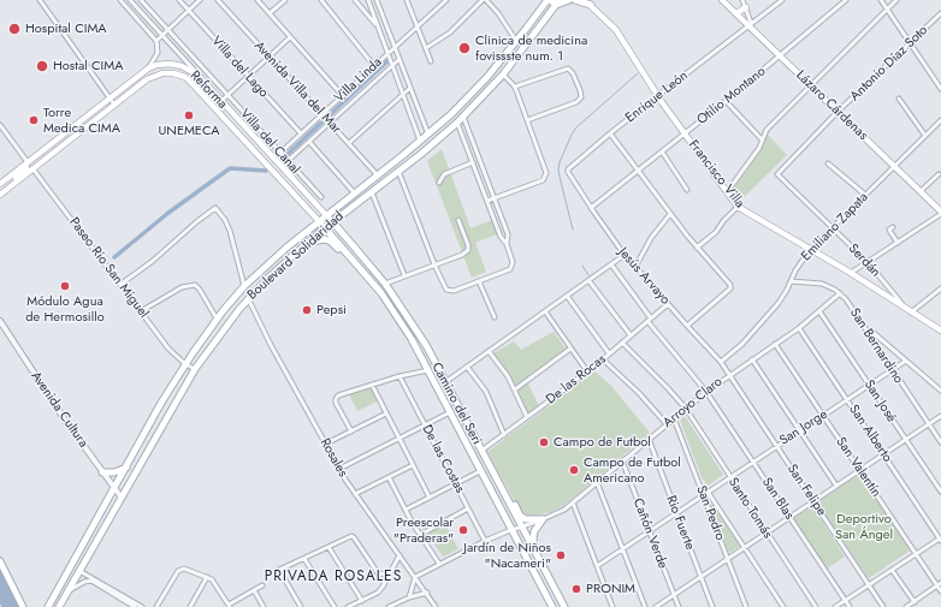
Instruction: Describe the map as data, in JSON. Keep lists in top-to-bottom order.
{
  "streets": {
    "main road": [
      "Reforma",
      "Lázaro Cárdenas",
      "Francisco Villa",
      "Boulevard Solidaridad",
      "Camino del Seri"
    ],
    "street": [
      "Antonio Díaz Soto",
      "Villa del Lago",
      "Villa Linda",
      "Avenida Villa del Mar",
      "Otilio Montano",
      "Enrique León",
      "Villa del Canal",
      "Emiliano Zapata",
      "Serdán",
      "Paseo Rio San Miguel",
      "Jesús Arvayo",
      "San Bernardino",
      "De las Rocas",
      "San José",
      "Arroyo Claro",
      "Avenida Cultura",
      "San Jorge",
      "San Alberto",
      "Rosales",
      "De las Costas",
      "San Valentín",
      "San Felipe",
      "San Blas",
      "Santo Tomás",
      "San Pedro",
      "Rio Fuerte",
      "Cañón Verde"
    ]
  },
  "crossings": [
    ["Antonio Díaz Soto", "Lázaro Cárdenas"],
    ["Antonio Díaz Soto", "Serdán"],
    ["Villa del Lago", "Villa Linda"],
    ["Villa Linda", "Avenida Villa del Mar"],
    ["Villa Linda", "Villa del Canal"],
    ["Avenida Villa del Mar", "Boulevard Solidaridad"],
    ["Reforma", "Boulevard Solidaridad"],
    ["Reforma", "Paseo Rio San Miguel"],
    ["Reforma", "Camino del Seri"],
    ["Otilio Montano", "Lázaro Cárdenas"],
    ["Otilio Montano", "Francisco Villa"],
    ["Otilio Montano", "Jesús Arvayo"],
    ["Enrique León", "Lázaro Cárdenas"],
    ["Enrique León", "Francisco Villa"],
    ["Enrique León", "Jesús Arvayo"],
    ["Lázaro Cárdenas", "Emiliano Zapata"],
    ["Francisco Villa", "Emiliano Zapata"],
    ["Francisco Villa", "Serdán"],
    ["Emiliano Zapata", "Serdán"],
    ["Emiliano Zapata", "Jesús Arvayo"],
    ["Emiliano Zapata", "San Bernardino"],
    ["Boulevard Solidaridad", "Paseo Rio San Miguel"],
    ["Boulevard Solidaridad", "Camino del Seri"],
    ["Boulevard Solidaridad", "Avenida Cultura"],
    ["Boulevard Solidaridad", "Rosales"],
    ["Jesús Arvayo", "De las Rocas"],
    ["Jesús Arvayo", "Arroyo Claro"],
    ["Jesús Arvayo", "San Felipe"],
    ["San Bernardino", "Arroyo Claro"],
    ["San Bernardino", "San Jorge"],
    ["De las Rocas", "Camino del Seri"],
    ["De las Rocas", "San Blas"],
    ["De las Rocas", "Santo Tomás"],
    ["San José", "Arroyo Claro"],
    ["San José", "San Jorge"],
    ["Arroyo Claro", "Camino del Seri"],
    ["Arroyo Claro", "San Alberto"],
    ["Arroyo Claro", "Rosales"],
    ["Arroyo Claro", "De las Costas"],
    ["Arroyo Claro", "San Valentín"],
    ["Arroyo Claro", "San Felipe"],
    ["Arroyo Claro", "San Blas"],
    ["Arroyo Claro", "Santo Tomás"],
    ["Arroyo Claro", "San Pedro"],
    ["Arroyo Claro", "Rio Fuerte"],
    ["Arroyo Claro", "Cañón Verde"],
    ["San Jorge", "San Alberto"],
    ["San Jorge", "San Valentín"],
    ["San Jorge", "San Felipe"],
    ["San Jorge", "San Blas"],
    ["San Jorge", "Santo Tomás"],
    ["San Jorge", "San Pedro"],
    ["San Jorge", "Rio Fuerte"],
    ["San Jorge", "Cañón Verde"]
  ],
  "districts": ["PRIVADA ROSALES"],
  "parks": ["Deportivo San Ángel"],
  "places": [
    "Hospital CIMA",
    "Clinica de medicina fovissste num. 1",
    "Hostal CIMA",
    "UNEMECA",
    "Torre Medica CIMA",
    "Módulo Agua de Hermosillo",
    "Pepsi",
    "Campo de Futbol",
    "Campo de Futbol Americano",
    "Preescolar \"Praderas\"",
    "Jardín de Niños \"Nacameri\"",
    "PRONIM"
  ]
}
